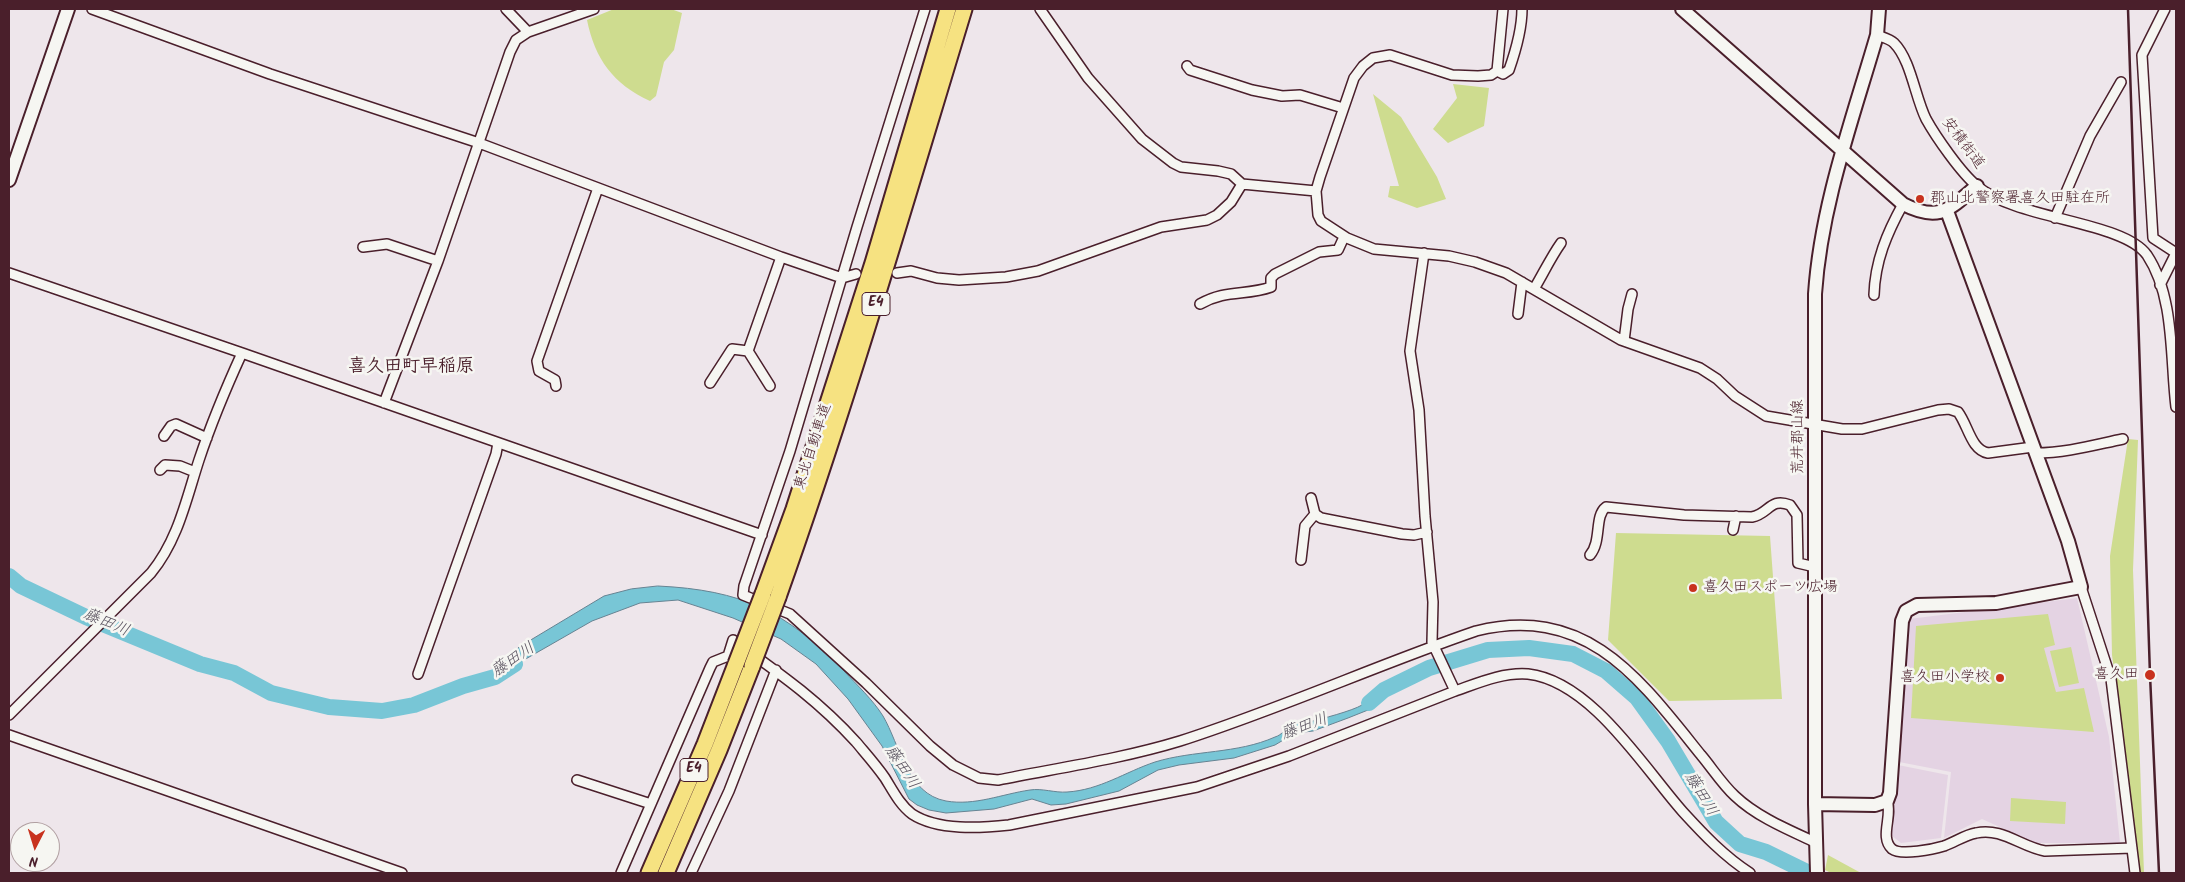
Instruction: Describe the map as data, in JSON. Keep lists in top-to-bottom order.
{
  "streets": {
    "highway": ["E4", "東北自動車道"],
    "street": ["安積街道", "荒井郡山線"]
  },
  "crossings": [
    ["安積街道", "荒井郡山線"]
  ],
  "districts": ["喜久田町早稲原"],
  "water": ["藤田川"],
  "places": [
    "郡山北警察署喜久田駐在所",
    "喜久田スポーツ広場",
    "喜久田",
    "喜久田小学校"
  ],
  "north": "bottom"
}
